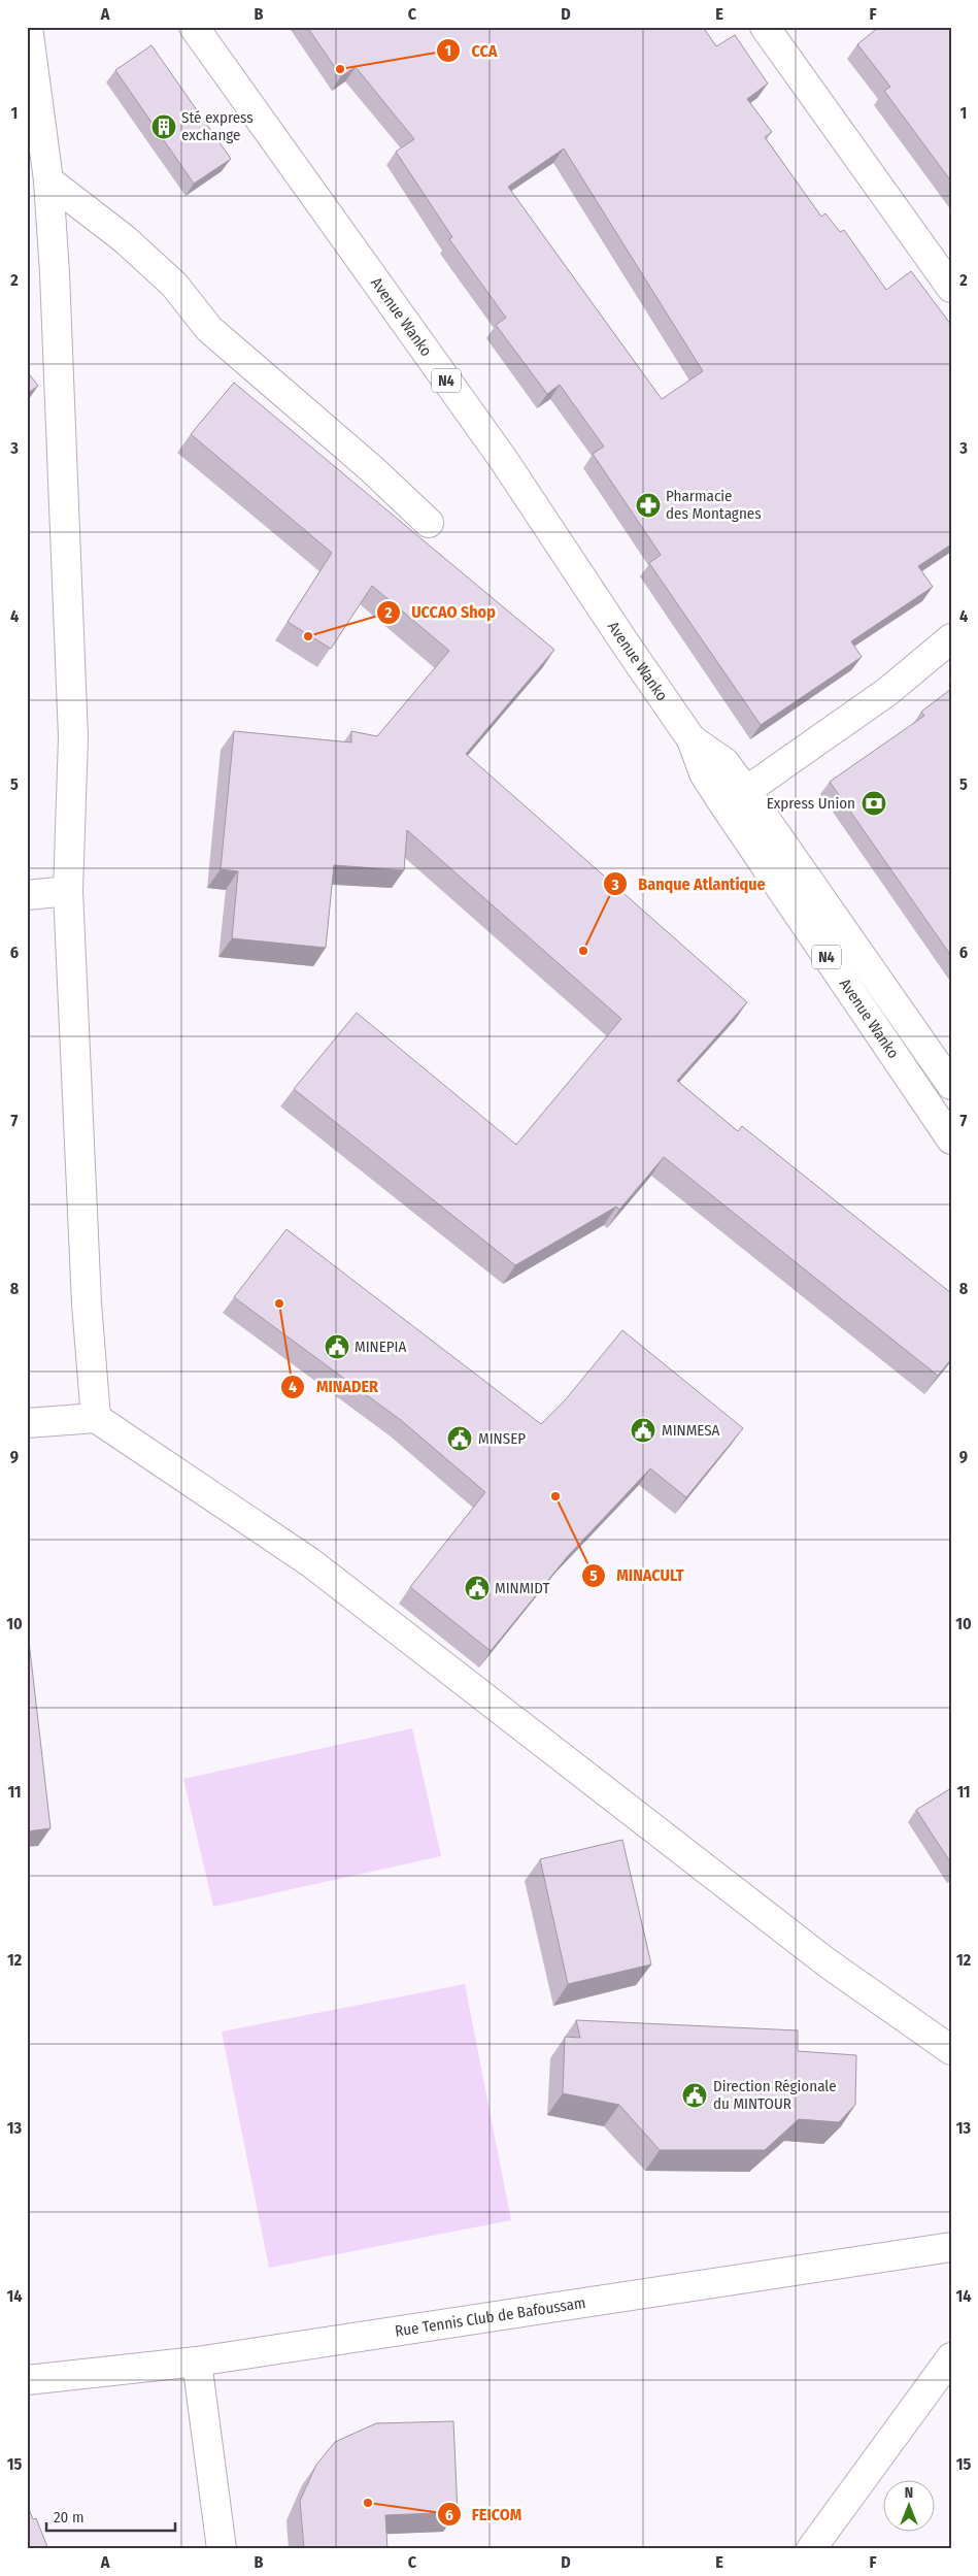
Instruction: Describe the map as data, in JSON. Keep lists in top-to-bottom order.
{
  "streets": {
    "main road": ["Avenue Wanko", "N4", "Rue Tennis Club de Bafoussam"]
  },
  "places": {
    "other": [
      "CCA",
      "UCCAO Shop",
      "Banque Atlantique",
      "MINADER",
      "MINACULT",
      "FEICOM"
    ],
    "building": ["Sté express exchange"],
    "pharmacy": ["Pharmacie des Montagnes"],
    "bank": ["Express Union"],
    "public building": [
      "MINEPIA",
      "MINMESA",
      "MINSEP",
      "MINMIDT",
      "Direction Régionale du MINTOUR"
    ]
  },
  "scale_bar": "20 m",
  "north": "top",
  "grid": {
    "columns": [
      "A",
      "B",
      "C",
      "D",
      "E",
      "F"
    ],
    "rows": [
      "1",
      "2",
      "3",
      "4",
      "5",
      "6",
      "7",
      "8",
      "9",
      "10",
      "11",
      "12",
      "13",
      "14",
      "15"
    ]
  }
}
